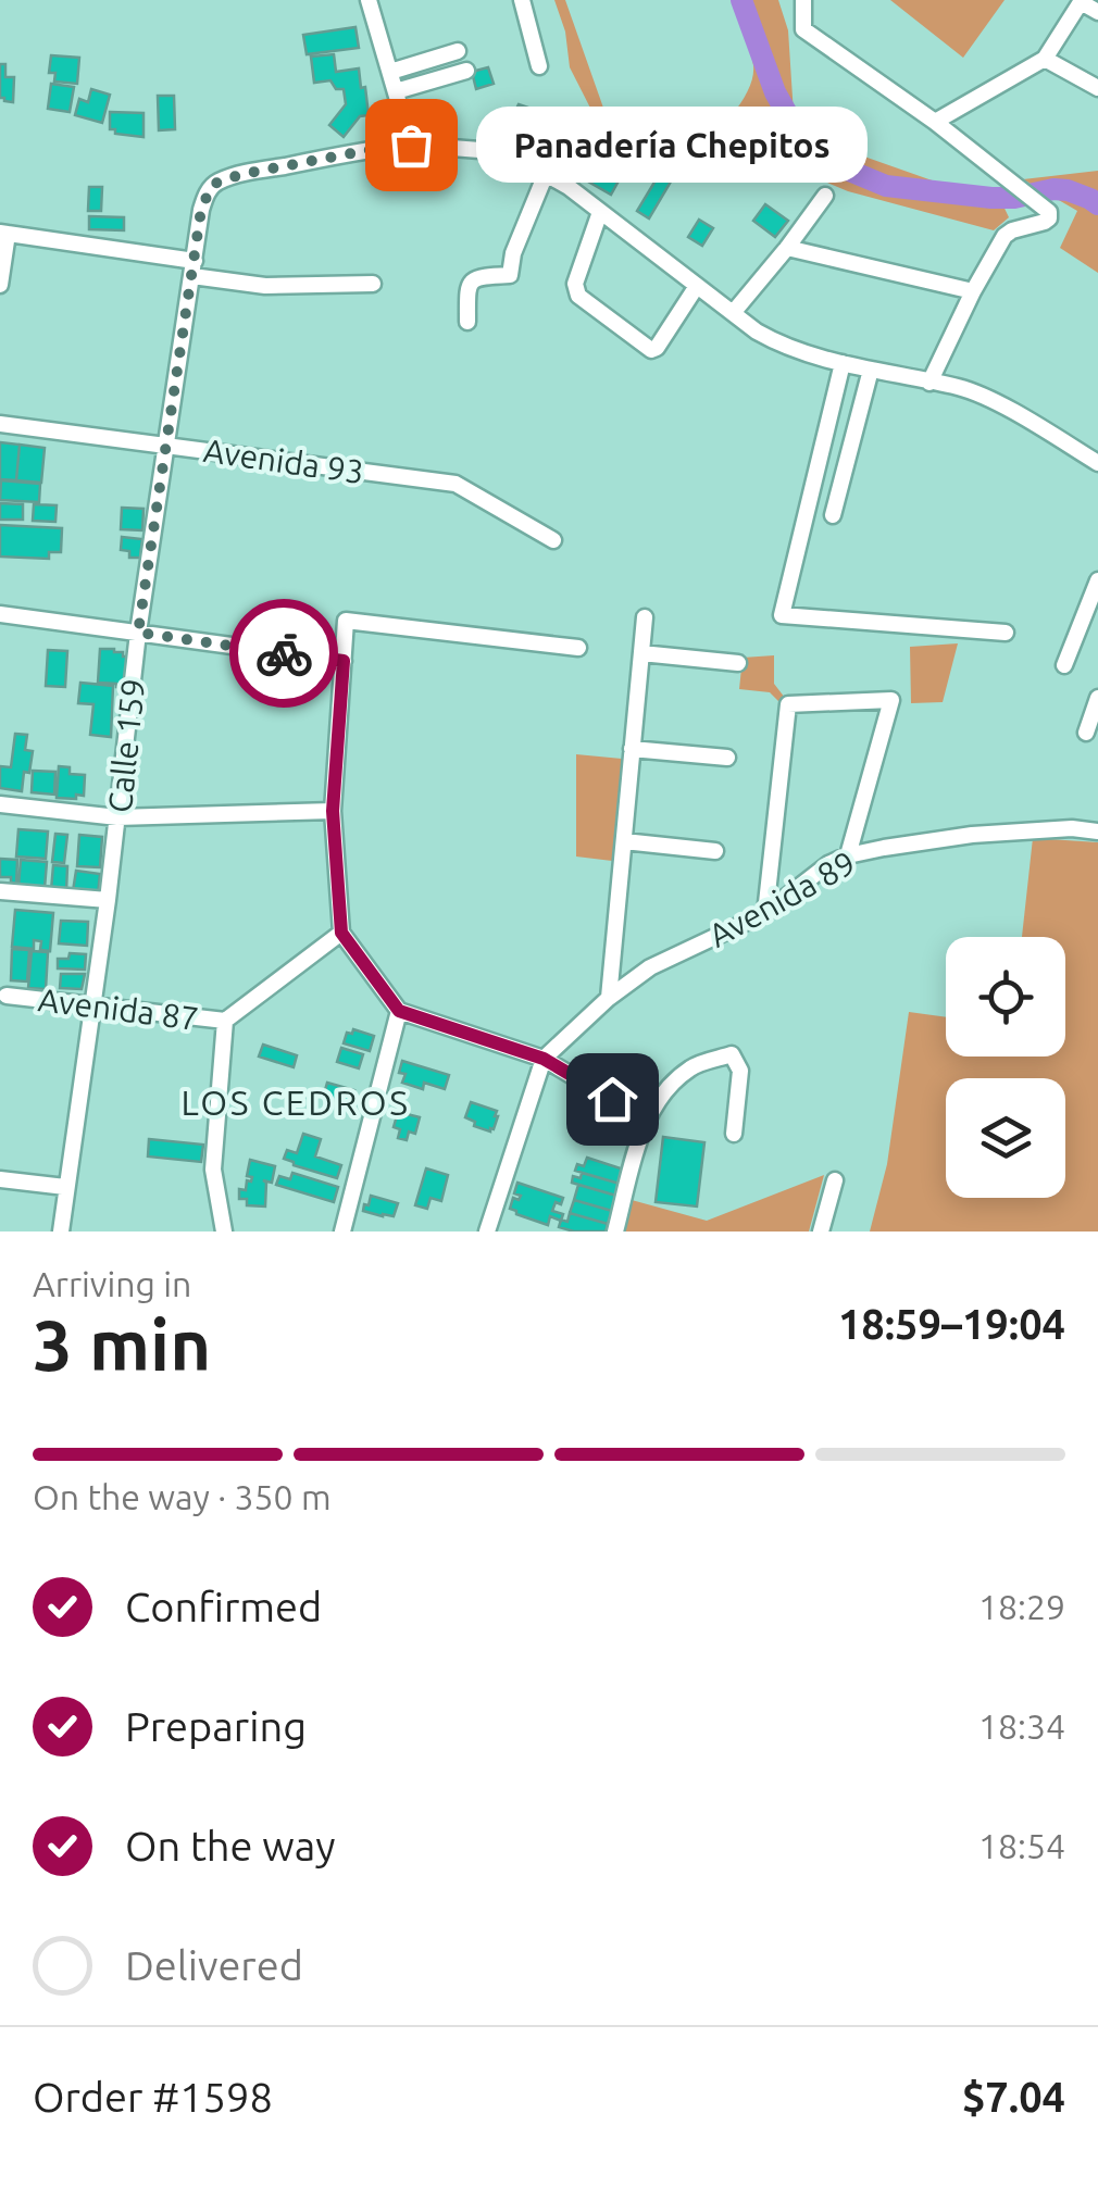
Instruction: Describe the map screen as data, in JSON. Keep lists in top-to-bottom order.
{
  "streets": {
    "street": [
      "Avenida 93",
      "Calle 159",
      "Avenida 89",
      "Avenida 87"
    ]
  },
  "crossings": [
    ["Avenida 93", "Calle 159"],
    ["Calle 159", "Avenida 87"]
  ],
  "districts": ["LOS CEDROS"],
  "places": ["Panadería Chepitos"],
  "page": {
    "bubble": "Panadería Chepitos",
    "heading": ["3 min", "Arriving in", "18:59–19:04"],
    "panel": ["Order #1598", "$7.04"],
    "bar": "On the way · 350 m",
    "list": [
      ["Confirmed", "18:29"],
      ["Preparing", "18:34"],
      ["On the way", "18:54"],
      "Delivered"
    ]
  }
}
